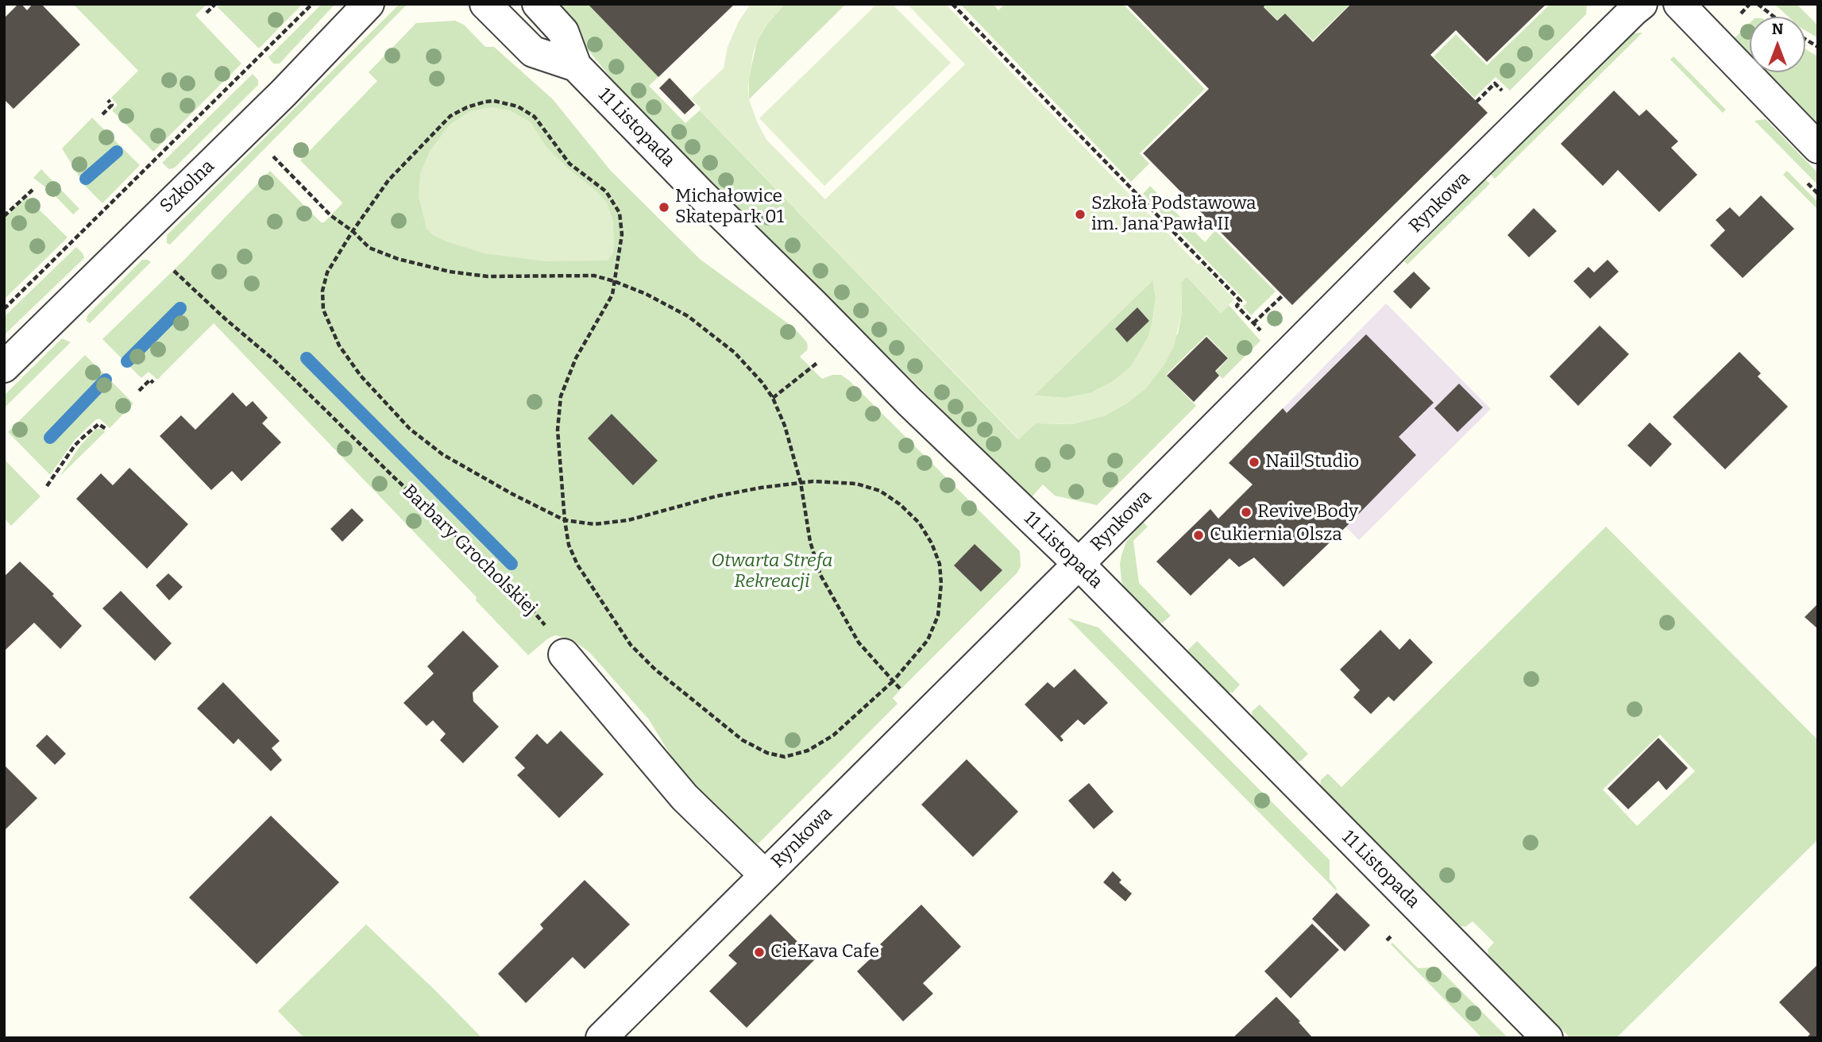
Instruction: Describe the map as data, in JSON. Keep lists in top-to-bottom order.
{
  "streets": {
    "street": ["11 Listopada", "Szkolna", "Rynkowa"],
    "path": ["Barbary Grocholskiej"]
  },
  "crossings": [
    ["11 Listopada", "Rynkowa"]
  ],
  "parks": ["Otwarta Strefa Rekreacji"],
  "places": [
    "Michałowice Skatepark 01",
    "Szkoła Podstawowa im. Jana Pawła II",
    "Nail Studio",
    "Revive Body",
    "Cukiernia Olsza",
    "CieKava Cafe"
  ],
  "north": "top"
}
